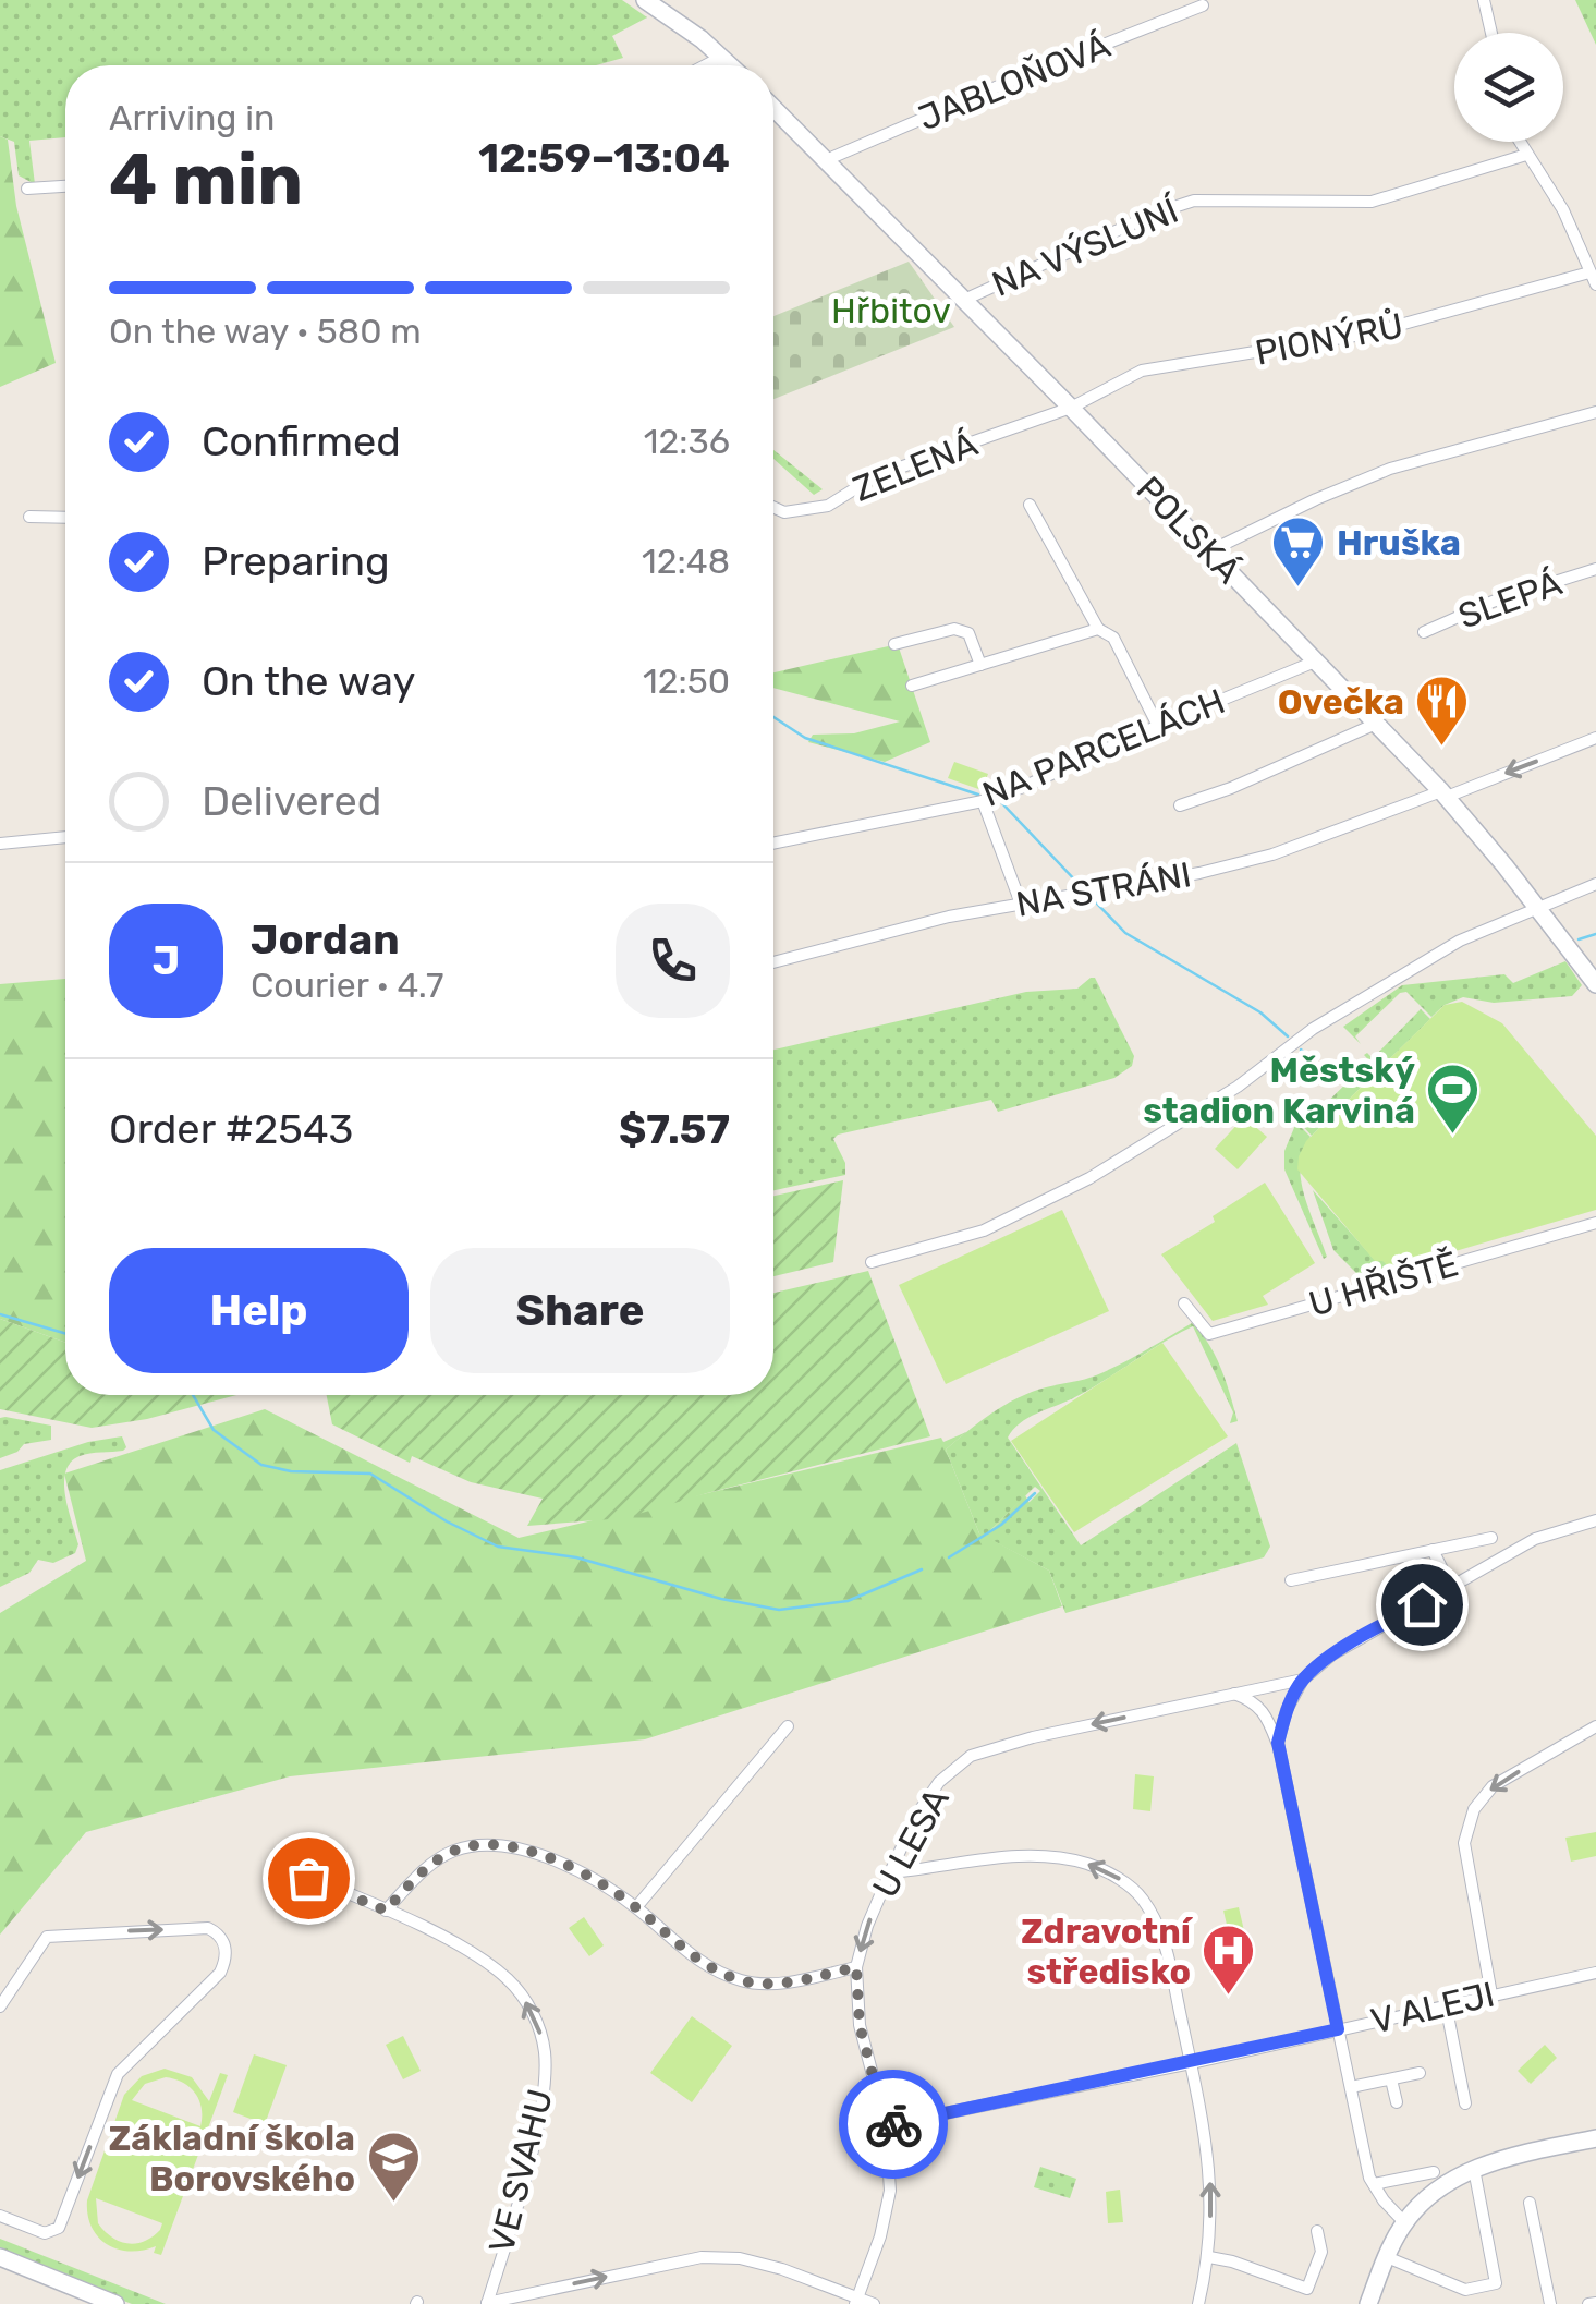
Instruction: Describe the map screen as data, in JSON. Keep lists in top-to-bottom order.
{
  "streets": {
    "street": [
      "JABLOŇOVÁ",
      "NA VÝSLUNÍ",
      "PIONÝRŮ",
      "ZELENÁ",
      "POLSKÁ",
      "SLEPÁ",
      "NA PARCELÁCH",
      "NA STRÁNI",
      "U HŘIŠTĚ",
      "U LESA",
      "V ALEJI",
      "VE SVAHU"
    ]
  },
  "crossings": [
    ["JABLOŇOVÁ", "POLSKÁ"],
    ["NA VÝSLUNÍ", "POLSKÁ"],
    ["PIONÝRŮ", "ZELENÁ"],
    ["PIONÝRŮ", "POLSKÁ"],
    ["ZELENÁ", "POLSKÁ"],
    ["POLSKÁ", "NA PARCELÁCH"],
    ["POLSKÁ", "NA STRÁNI"],
    ["U LESA", "V ALEJI"]
  ],
  "one_way": ["U LESA", "VE SVAHU"],
  "parks": ["Hřbitov"],
  "places": {
    "supermarket": ["Hruška"],
    "restaurant": ["Ovečka"],
    "sports": ["Městský stadion Karviná"],
    "hospital": ["Zdravotní středisko"],
    "school or university": ["Základní škola Borovského"]
  },
  "page": {
    "heading": ["4 min", "Arriving in", "12:59–13:04"],
    "panel": [
      "Jordan",
      "Courier · 4.7",
      "Order #2543",
      "$7.57"
    ],
    "bar": "On the way · 580 m",
    "list": [
      ["Confirmed", "12:36"],
      ["Preparing", "12:48"],
      ["On the way", "12:50"],
      "Delivered"
    ],
    "round": "J",
    "buttons": ["Help", "Share"]
  }
}
